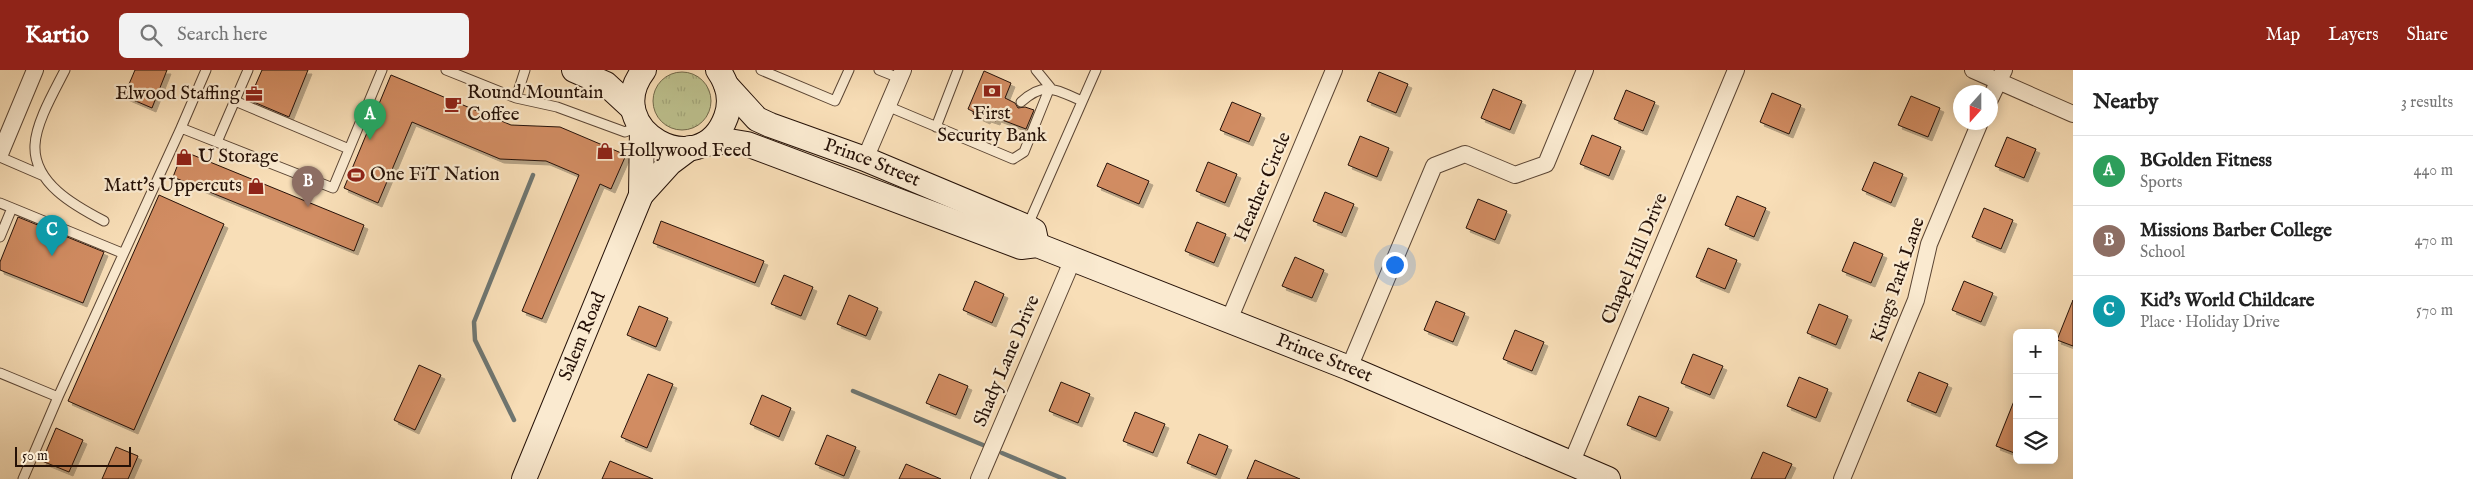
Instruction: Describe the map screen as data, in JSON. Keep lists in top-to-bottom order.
{
  "streets": {
    "main road": ["Prince Street", "Salem Road"],
    "street": [
      "Heather Circle",
      "Chapel Hill Drive",
      "Kings Park Lane",
      "Shady Lane Drive"
    ]
  },
  "crossings": [
    ["Prince Street", "Heather Circle"],
    ["Prince Street", "Chapel Hill Drive"],
    ["Prince Street", "Salem Road"],
    ["Prince Street", "Shady Lane Drive"]
  ],
  "places": {
    "bank": ["First Security Bank"],
    "office": ["Elwood Staffing"],
    "cafe": ["Round Mountain Coffee"],
    "shop": ["Hollywood Feed", "U Storage", "Matt's Uppercuts"],
    "sports": ["One FiT Nation"]
  },
  "scale_bar": "50 m",
  "north": "bottom",
  "page": {
    "header": "Kartio",
    "search": "Search here",
    "nav": ["Map", "Layers", "Share"],
    "heading": ["Nearby", "3 results"],
    "pins": ["A", "B", "C"],
    "list": [
      {
        "mark": "A",
        "name": "BGolden Fitness",
        "note": "Sports",
        "value": "440 m"
      },
      {
        "mark": "B",
        "name": "Missions Barber College",
        "note": "School",
        "value": "470 m"
      },
      {
        "mark": "C",
        "name": "Kid's World Childcare",
        "note": "Place · Holiday Drive",
        "value": "570 m"
      }
    ],
    "map_buttons": ["+", "−"],
    "scale": "50 m"
  }
}
